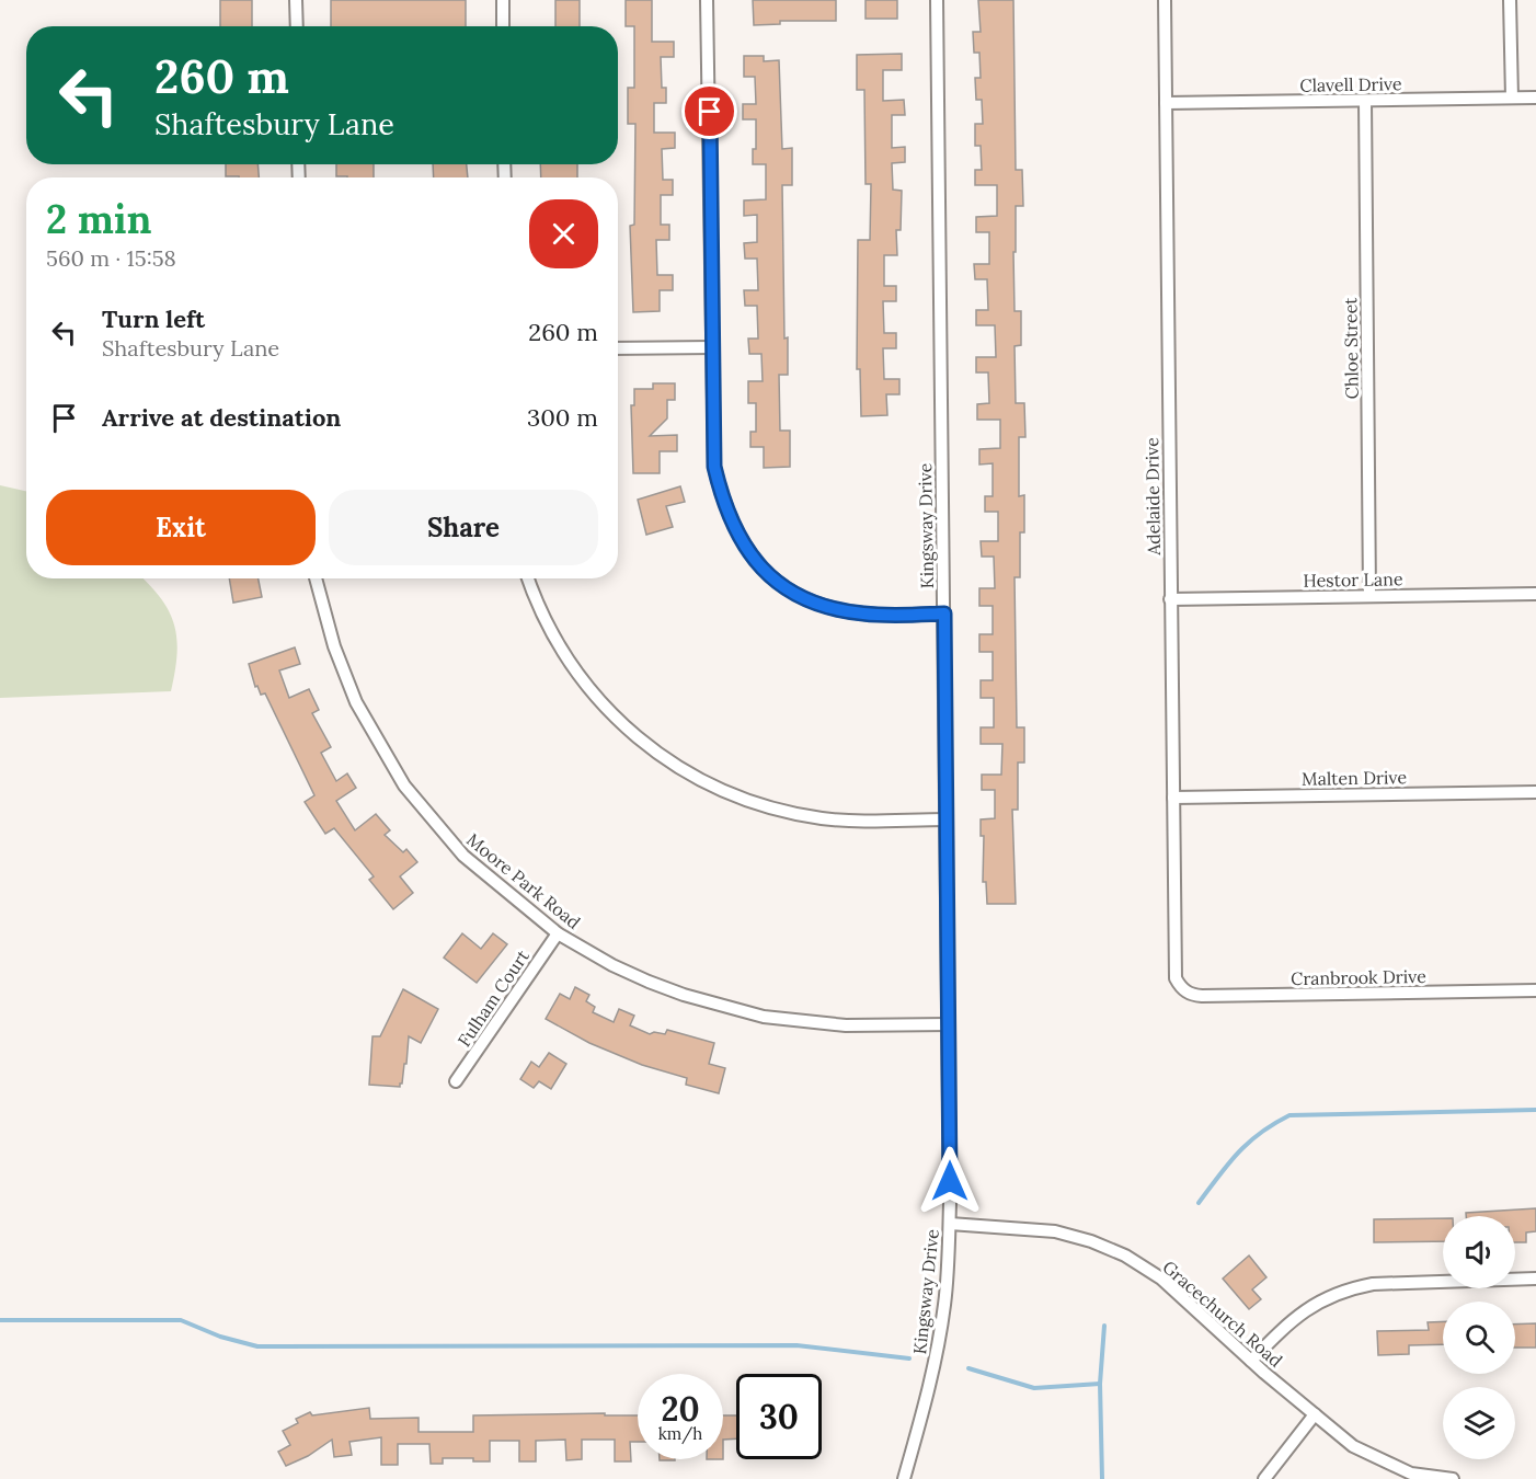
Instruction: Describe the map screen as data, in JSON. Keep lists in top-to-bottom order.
{
  "streets": {
    "street": [
      "Clavell Drive",
      "Chloe Street",
      "Adelaide Drive",
      "Kingsway Drive",
      "Hestor Lane",
      "Malten Drive",
      "Moore Park Road",
      "Cranbrook Drive",
      "Fulham Court",
      "Gracechurch Road"
    ]
  },
  "crossings": [
    ["Clavell Drive", "Chloe Street"],
    ["Clavell Drive", "Adelaide Drive"],
    ["Chloe Street", "Hestor Lane"],
    ["Adelaide Drive", "Hestor Lane"],
    ["Adelaide Drive", "Malten Drive"],
    ["Adelaide Drive", "Cranbrook Drive"],
    ["Kingsway Drive", "Moore Park Road"],
    ["Kingsway Drive", "Gracechurch Road"],
    ["Moore Park Road", "Fulham Court"]
  ],
  "page": {
    "turn": ["260 m", "Shaftesbury Lane"],
    "heading": ["2 min", "560 m · 15:58"],
    "list": [
      {
        "name": "Turn left",
        "note": "Shaftesbury Lane",
        "value": "260 m"
      },
      {
        "name": "Arrive at destination",
        "value": "300 m"
      }
    ],
    "buttons": ["Exit", "Share"],
    "speed": "20 km/h",
    "limit": "30"
  }
}
